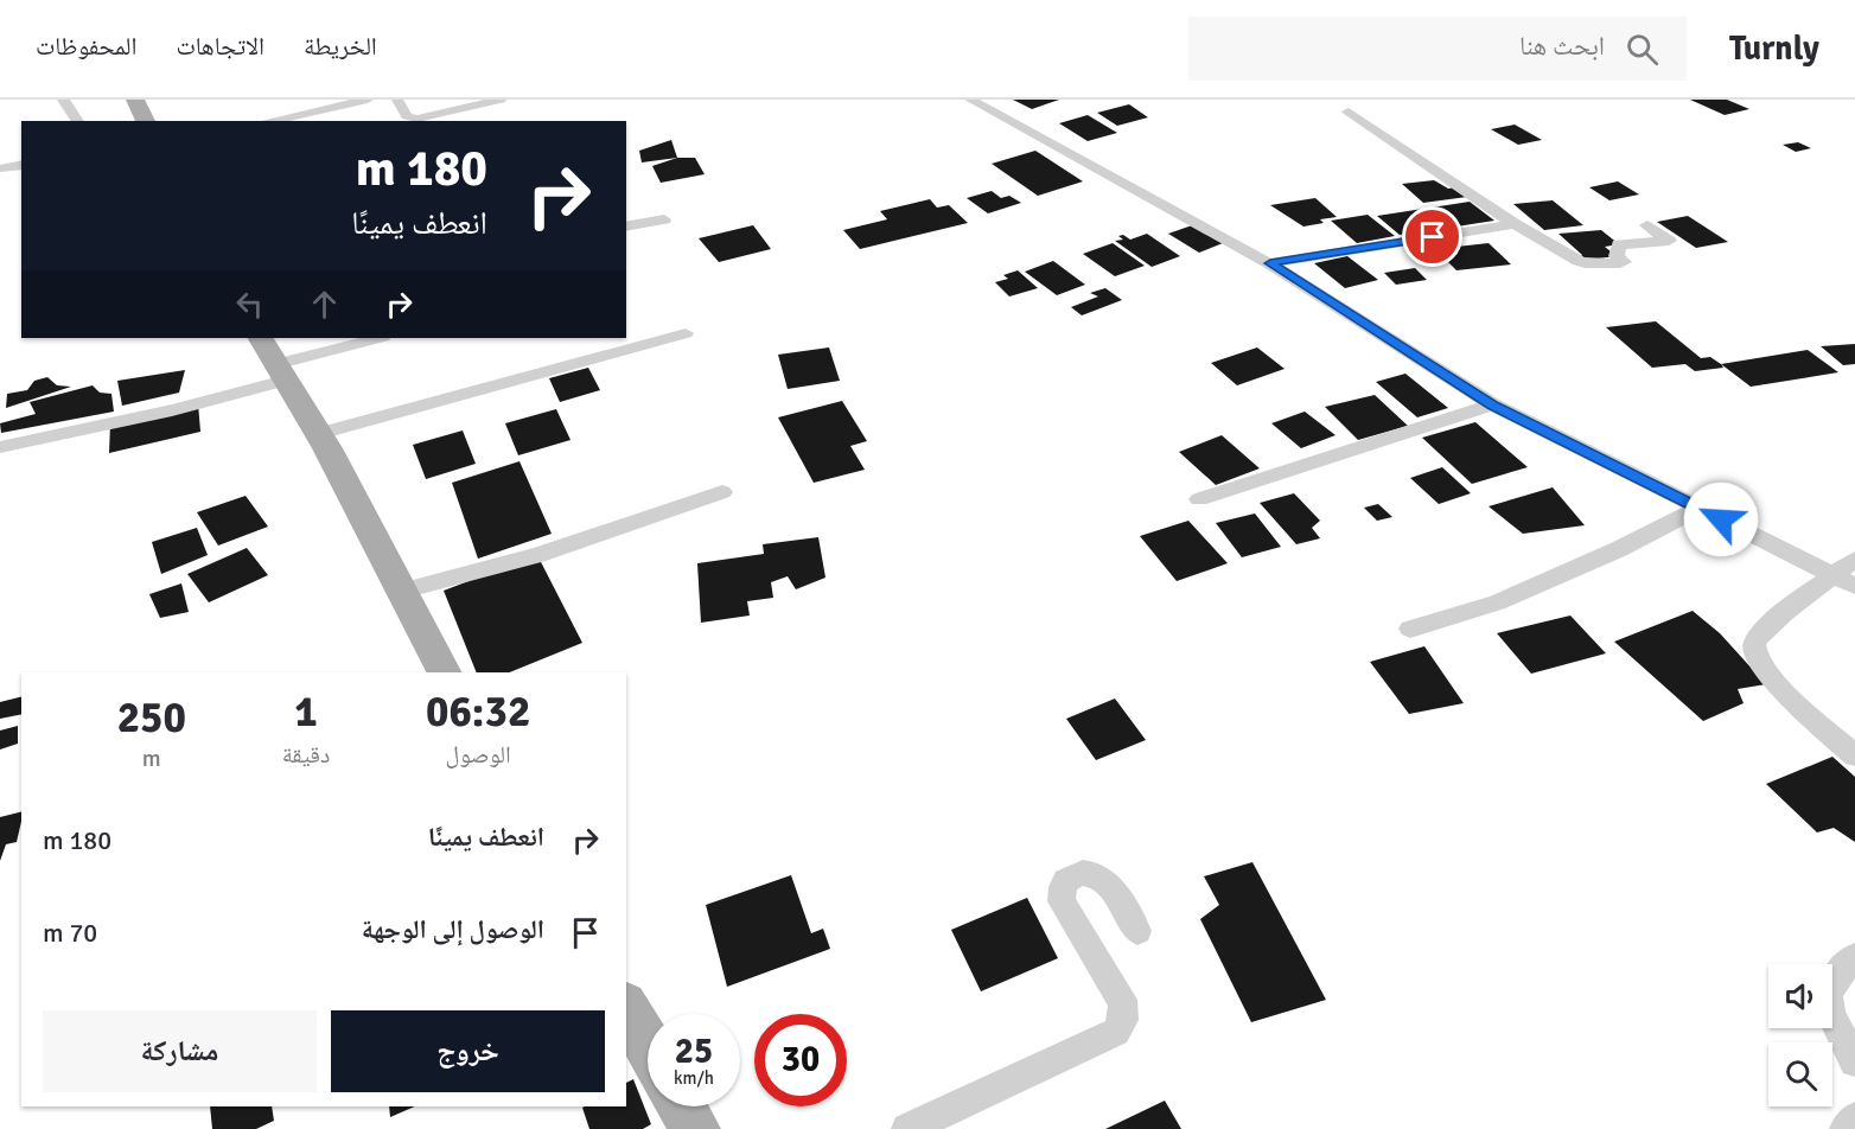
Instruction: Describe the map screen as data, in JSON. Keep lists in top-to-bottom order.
{
  "page": {
    "header": "Turnly",
    "search": "ابحث هنا",
    "nav": ["الخريطة", "الاتجاهات", "المحفوظات"],
    "turn": ["180 m", "انعطف يمينًا"],
    "eta": [
      "06:32",
      "الوصول",
      "1",
      "دقيقة",
      "250",
      "m"
    ],
    "list": [
      {
        "name": "انعطف يمينًا",
        "value": "180 m"
      },
      {
        "name": "الوصول إلى الوجهة",
        "value": "70 m"
      }
    ],
    "buttons": ["خروج", "مشاركة"],
    "speed": "25 km/h",
    "limit": "30"
  }
}
